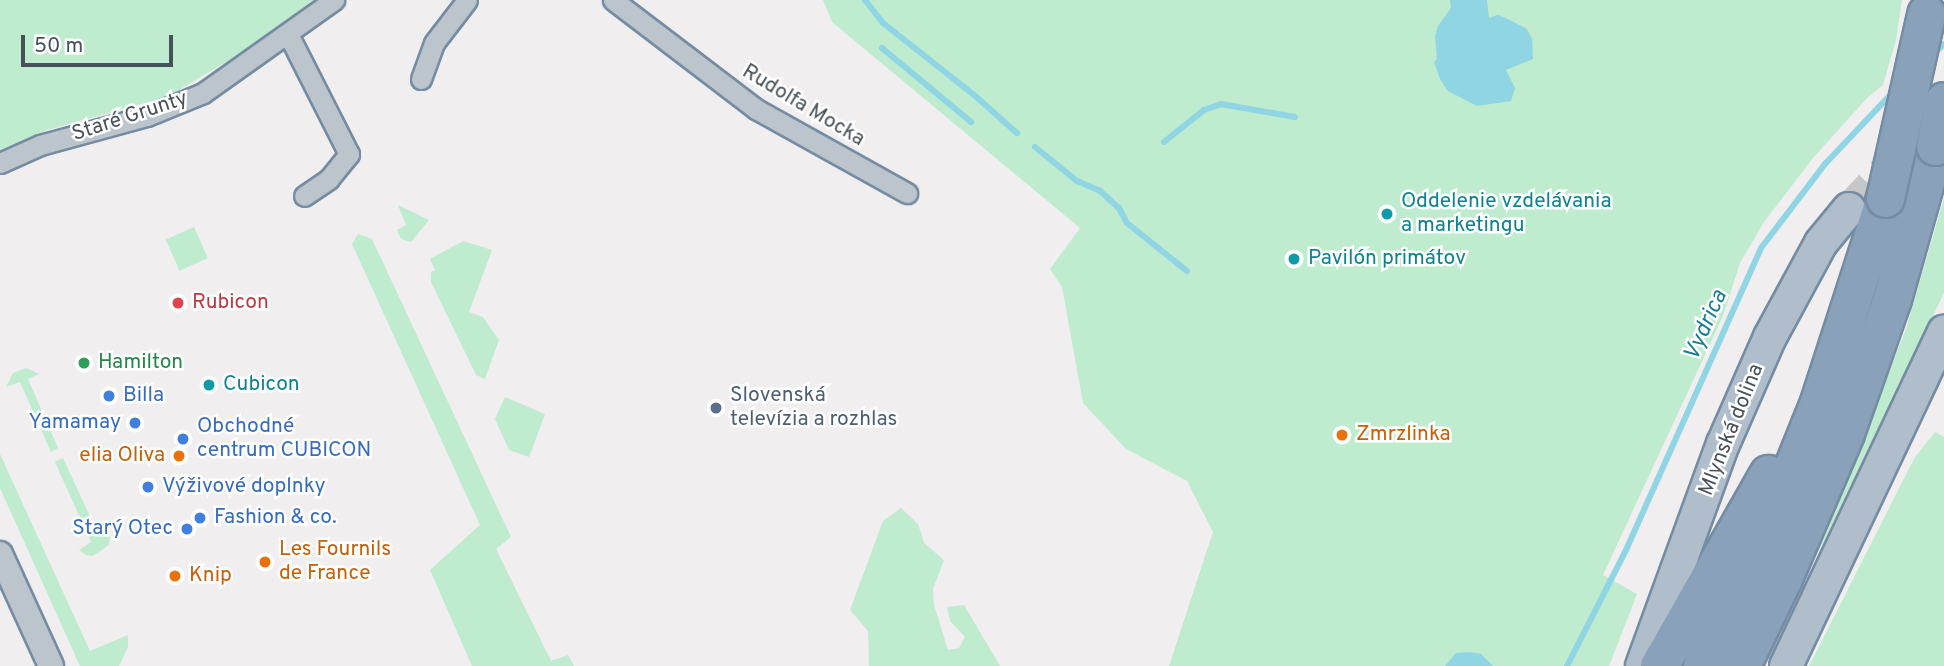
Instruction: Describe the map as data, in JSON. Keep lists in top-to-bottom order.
{
  "streets": {
    "main road": ["Mlynská dolina"],
    "street": ["Rudolfa Mocka", "Staré Grunty"]
  },
  "water": ["Vydrica"],
  "places": [
    "Oddelenie vzdelávania a marketingu",
    "Pavilón primátov",
    "Rubicon",
    "Hamilton",
    "Cubicon",
    "Billa",
    "Slovenská televízia a rozhlas",
    "Yamamay",
    "Zmrzlinka",
    "Obchodné centrum CUBICON",
    "elia Oliva",
    "Výživové doplnky",
    "Fashion & co.",
    "Starý Otec",
    "Les Fournils de France",
    "Knip"
  ],
  "scale_bar": "50 m"
}
